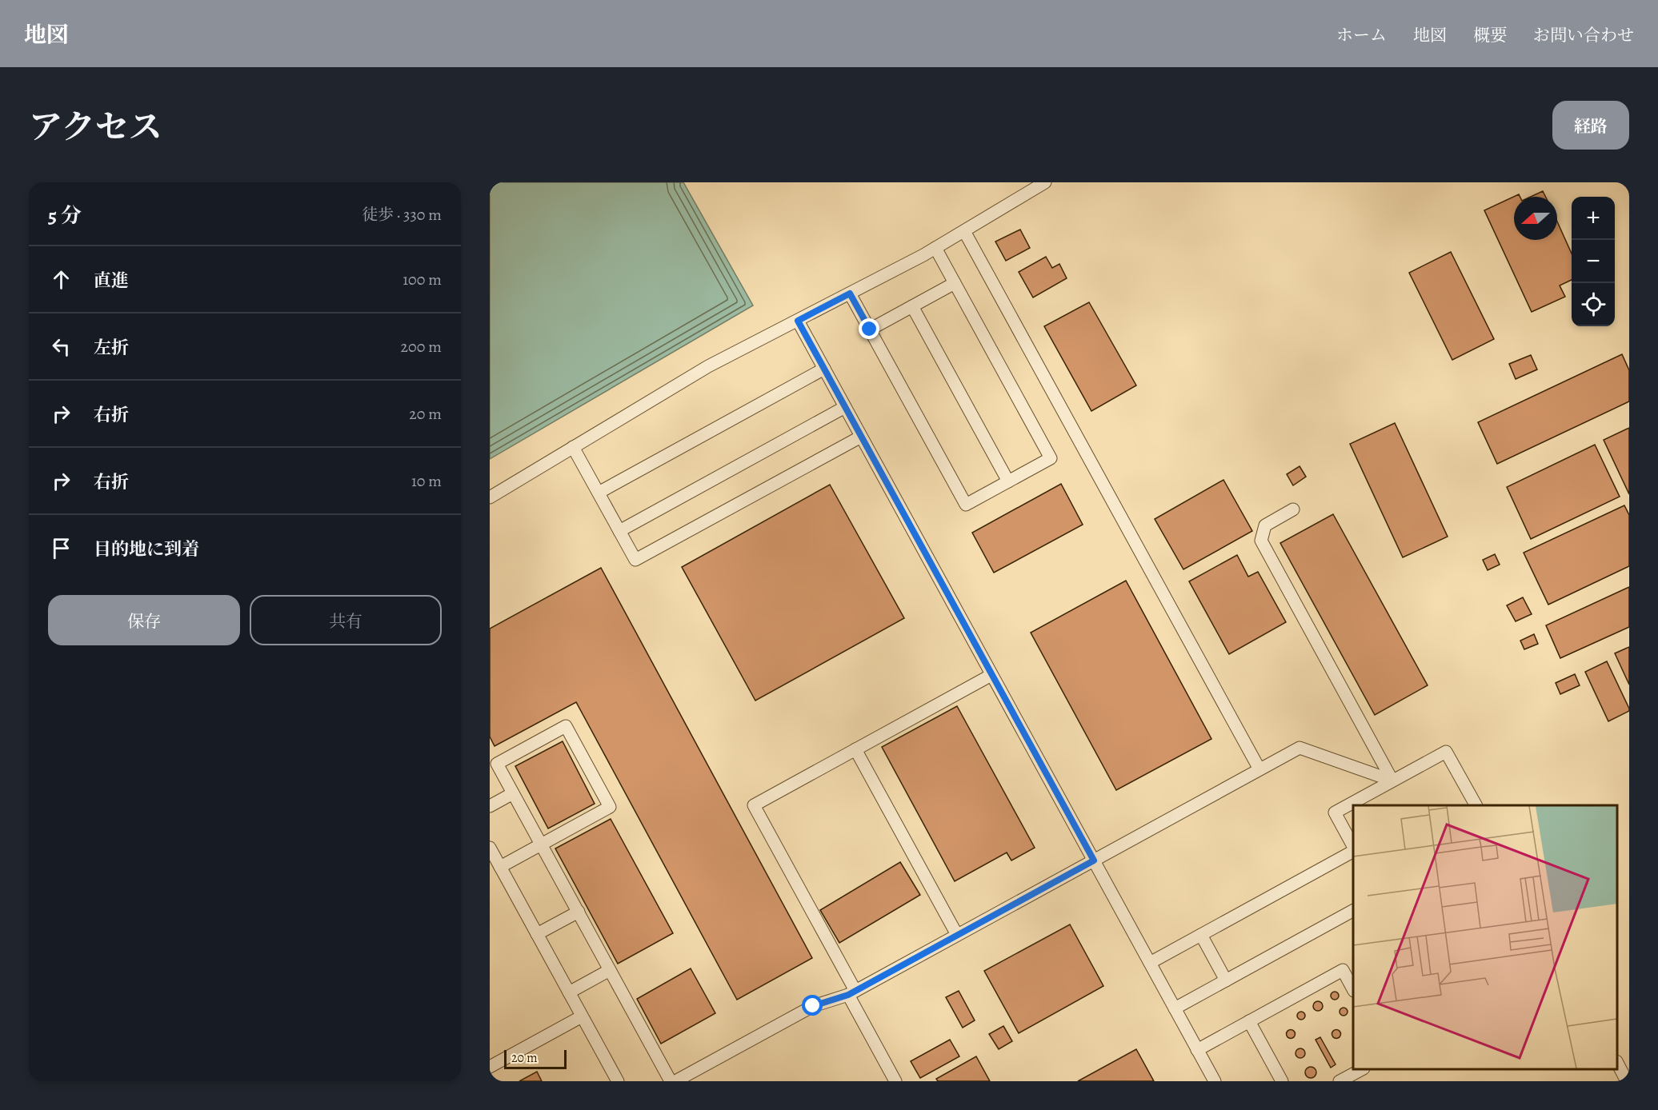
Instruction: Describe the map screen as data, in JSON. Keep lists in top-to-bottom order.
{
  "scale_bar": "20 m",
  "north": "left",
  "page": {
    "header": "地図",
    "nav": [
      "ホーム",
      "地図",
      "概要",
      "お問い合わせ"
    ],
    "title": "アクセス",
    "buttons": [
      "経路",
      ["保存", "共有"]
    ],
    "heading": ["5 分", "徒歩 · 330 m"],
    "map_buttons": ["+", "−"],
    "list": [
      ["直進", "100 m"],
      ["左折", "200 m"],
      ["右折", "20 m"],
      ["右折", "10 m"],
      "目的地に到着"
    ],
    "scale": "20 m"
  }
}
